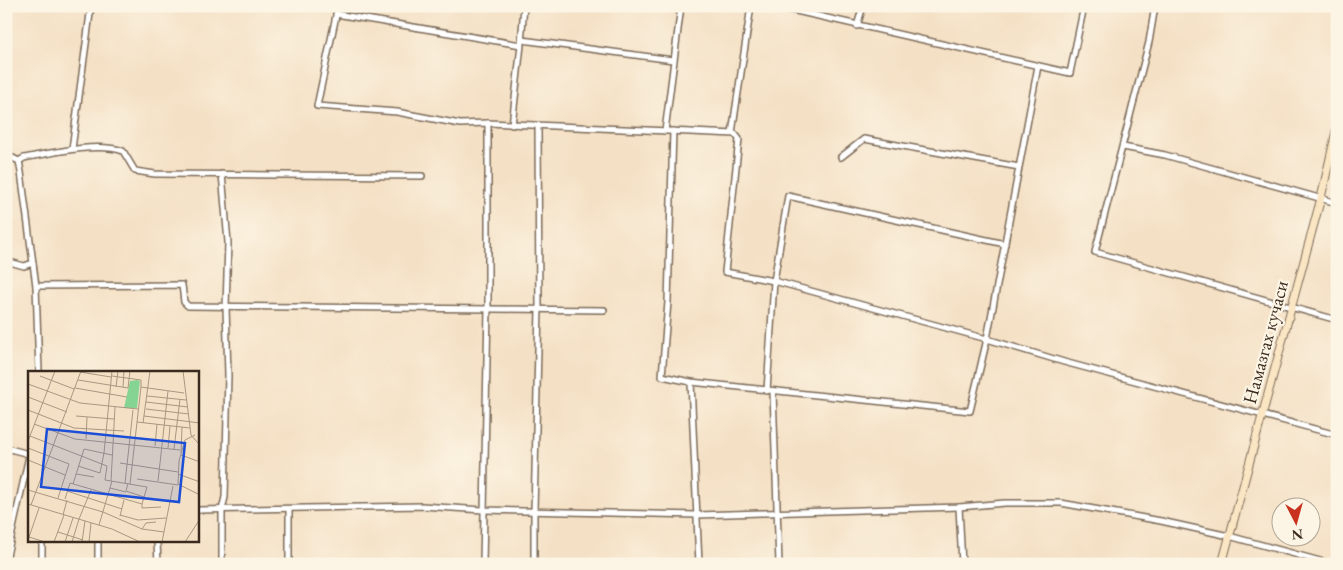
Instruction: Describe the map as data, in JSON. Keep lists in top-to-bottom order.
{
  "streets": {
    "street": ["Намазгах кучаси"]
  },
  "north": "bottom"
}
